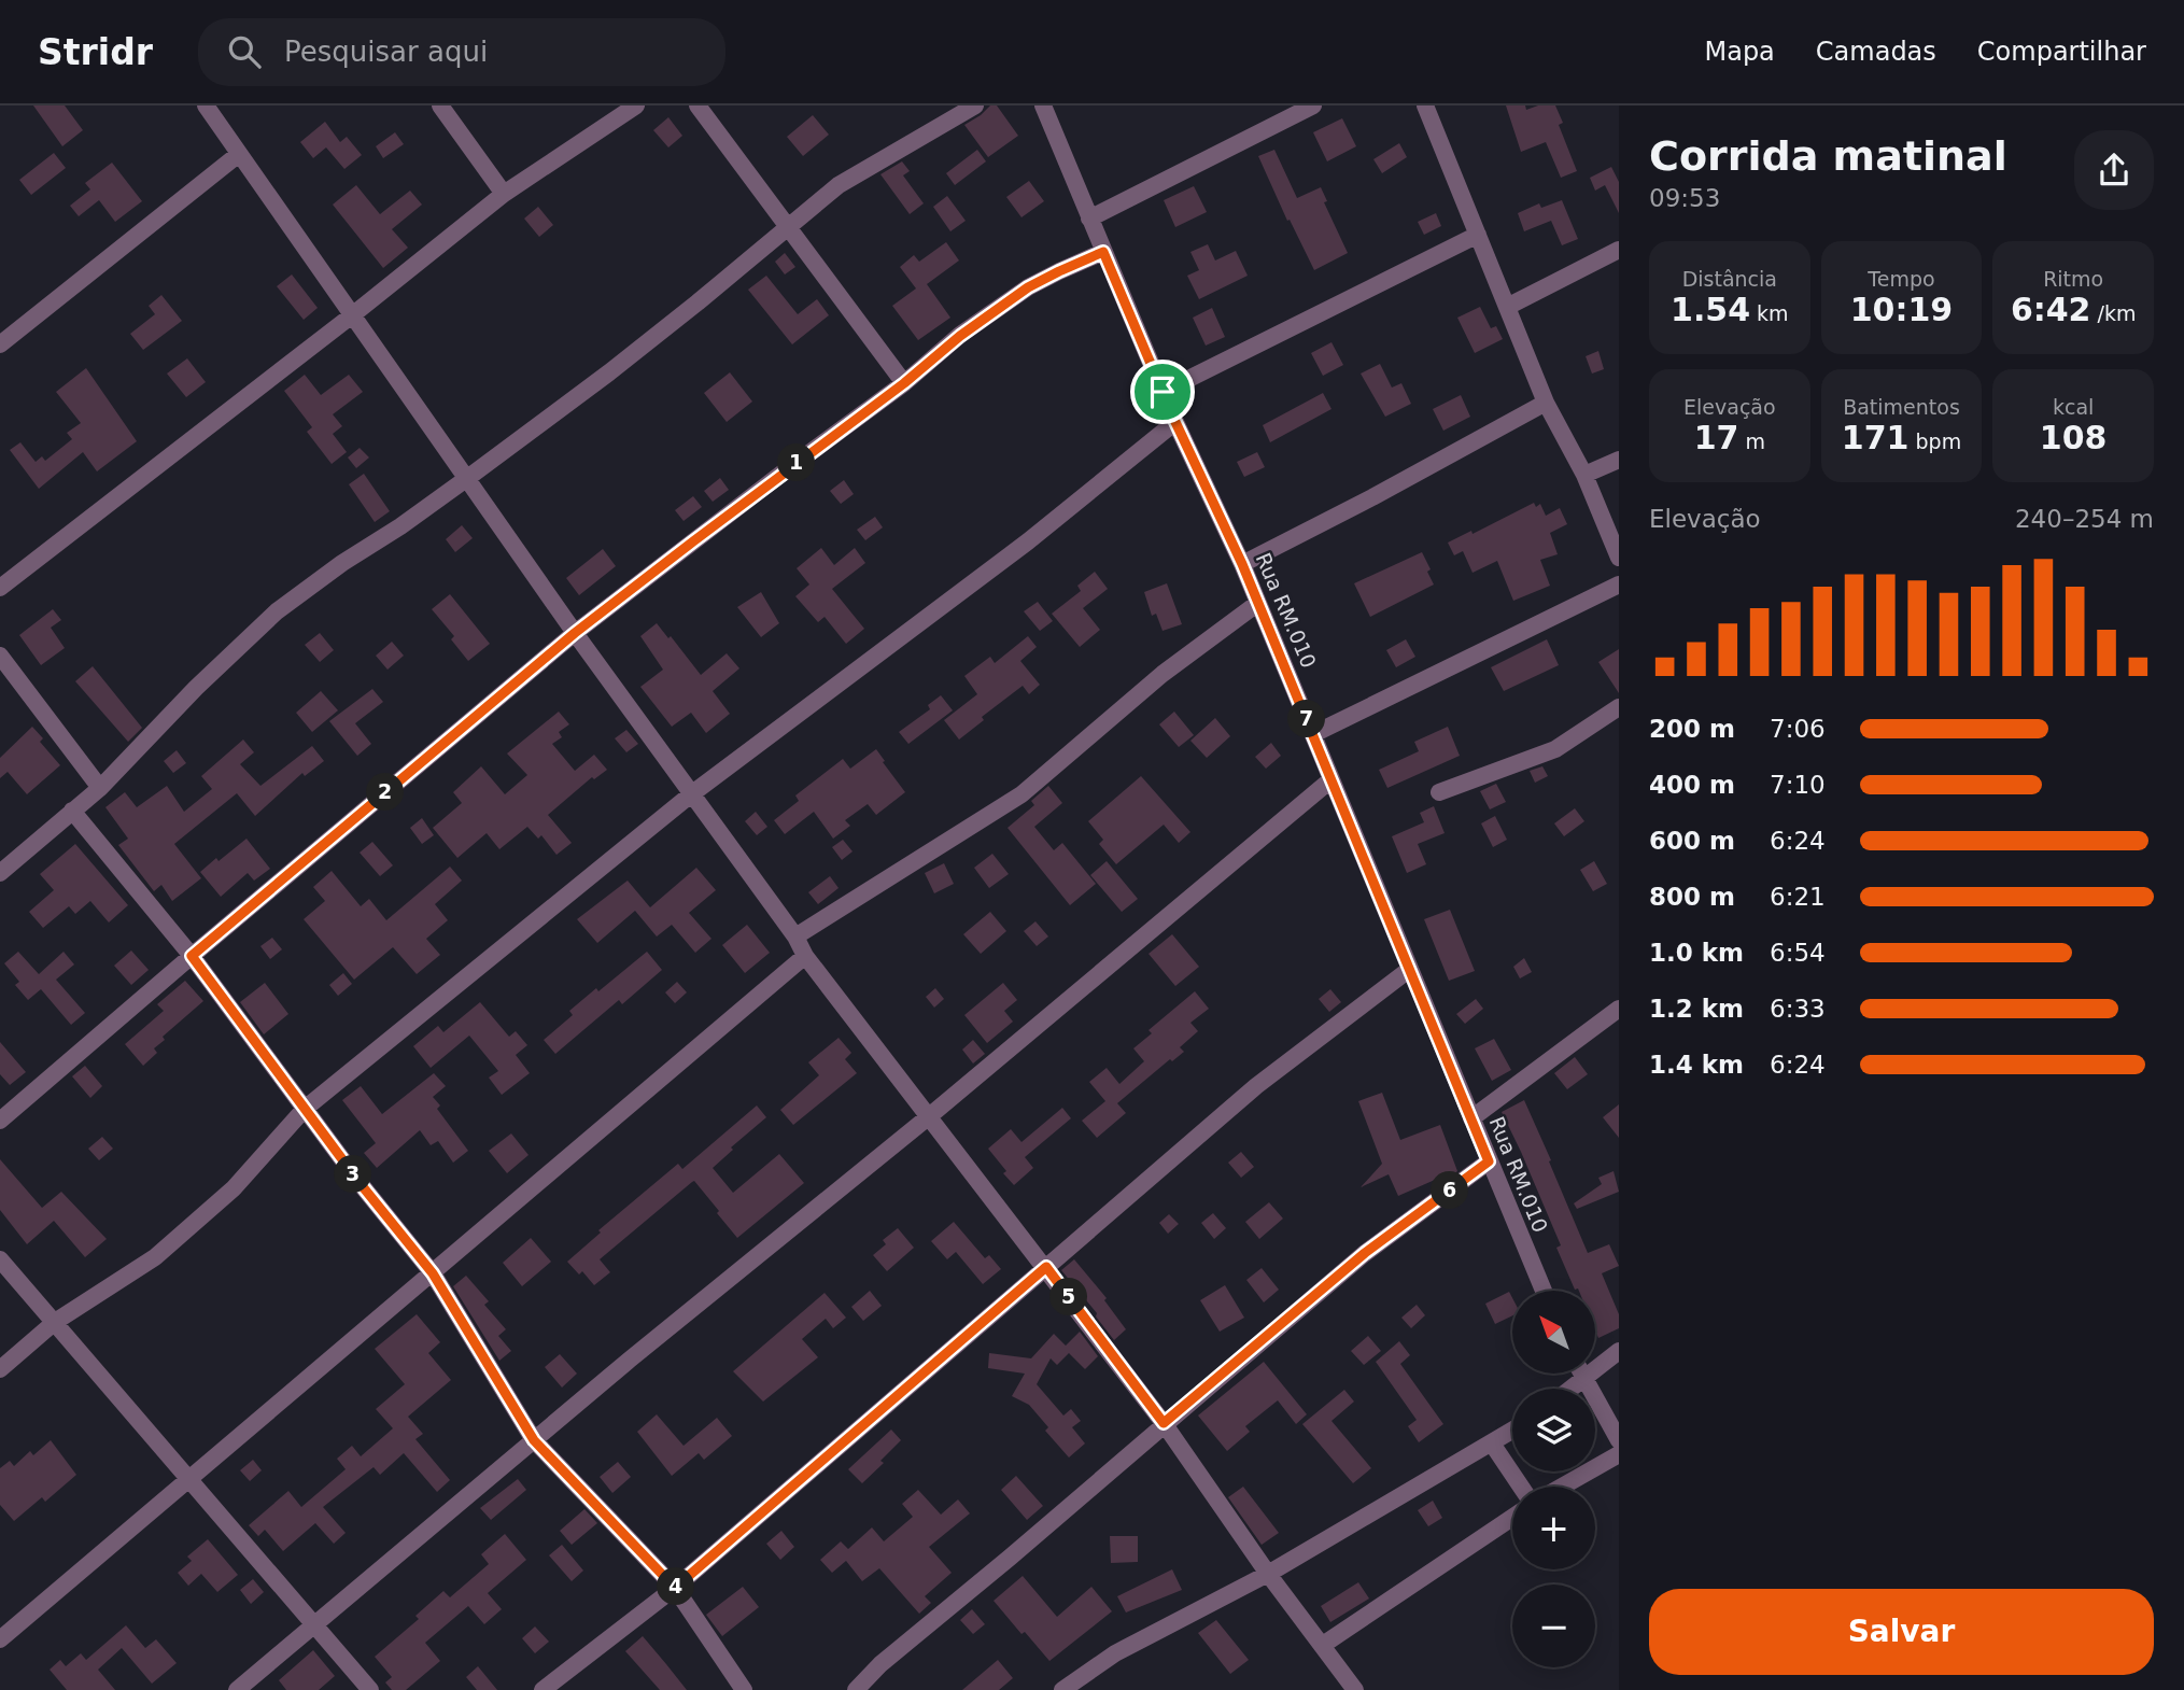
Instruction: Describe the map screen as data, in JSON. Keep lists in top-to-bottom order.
{
  "streets": {
    "street": ["Rua RM.010"]
  },
  "north": "top left",
  "page": {
    "header": "Stridr",
    "search": "Pesquisar aqui",
    "nav": ["Mapa", "Camadas", "Compartilhar"],
    "heading": ["Corrida matinal", "09:53"],
    "stats": [
      ["Distância", "1.54 km"],
      ["Tempo", "10:19"],
      ["Ritmo", "6:42 /km"],
      ["Elevação", "17 m"],
      ["Batimentos", "171 bpm"],
      ["kcal", "108"]
    ],
    "pins": [
      "1",
      "7",
      "2",
      "3",
      "6",
      "5",
      "4"
    ],
    "chart": ["Elevação", "240–254 m"],
    "list": [
      {
        "name": "200 m",
        "note": "7:06"
      },
      {
        "name": "400 m",
        "note": "7:10"
      },
      {
        "name": "600 m",
        "note": "6:24"
      },
      {
        "name": "800 m",
        "note": "6:21"
      },
      {
        "name": "1.0 km",
        "note": "6:54"
      },
      {
        "name": "1.2 km",
        "note": "6:33"
      },
      {
        "name": "1.4 km",
        "note": "6:24"
      }
    ],
    "map_buttons": ["+", "−"],
    "buttons": "Salvar"
  }
}
